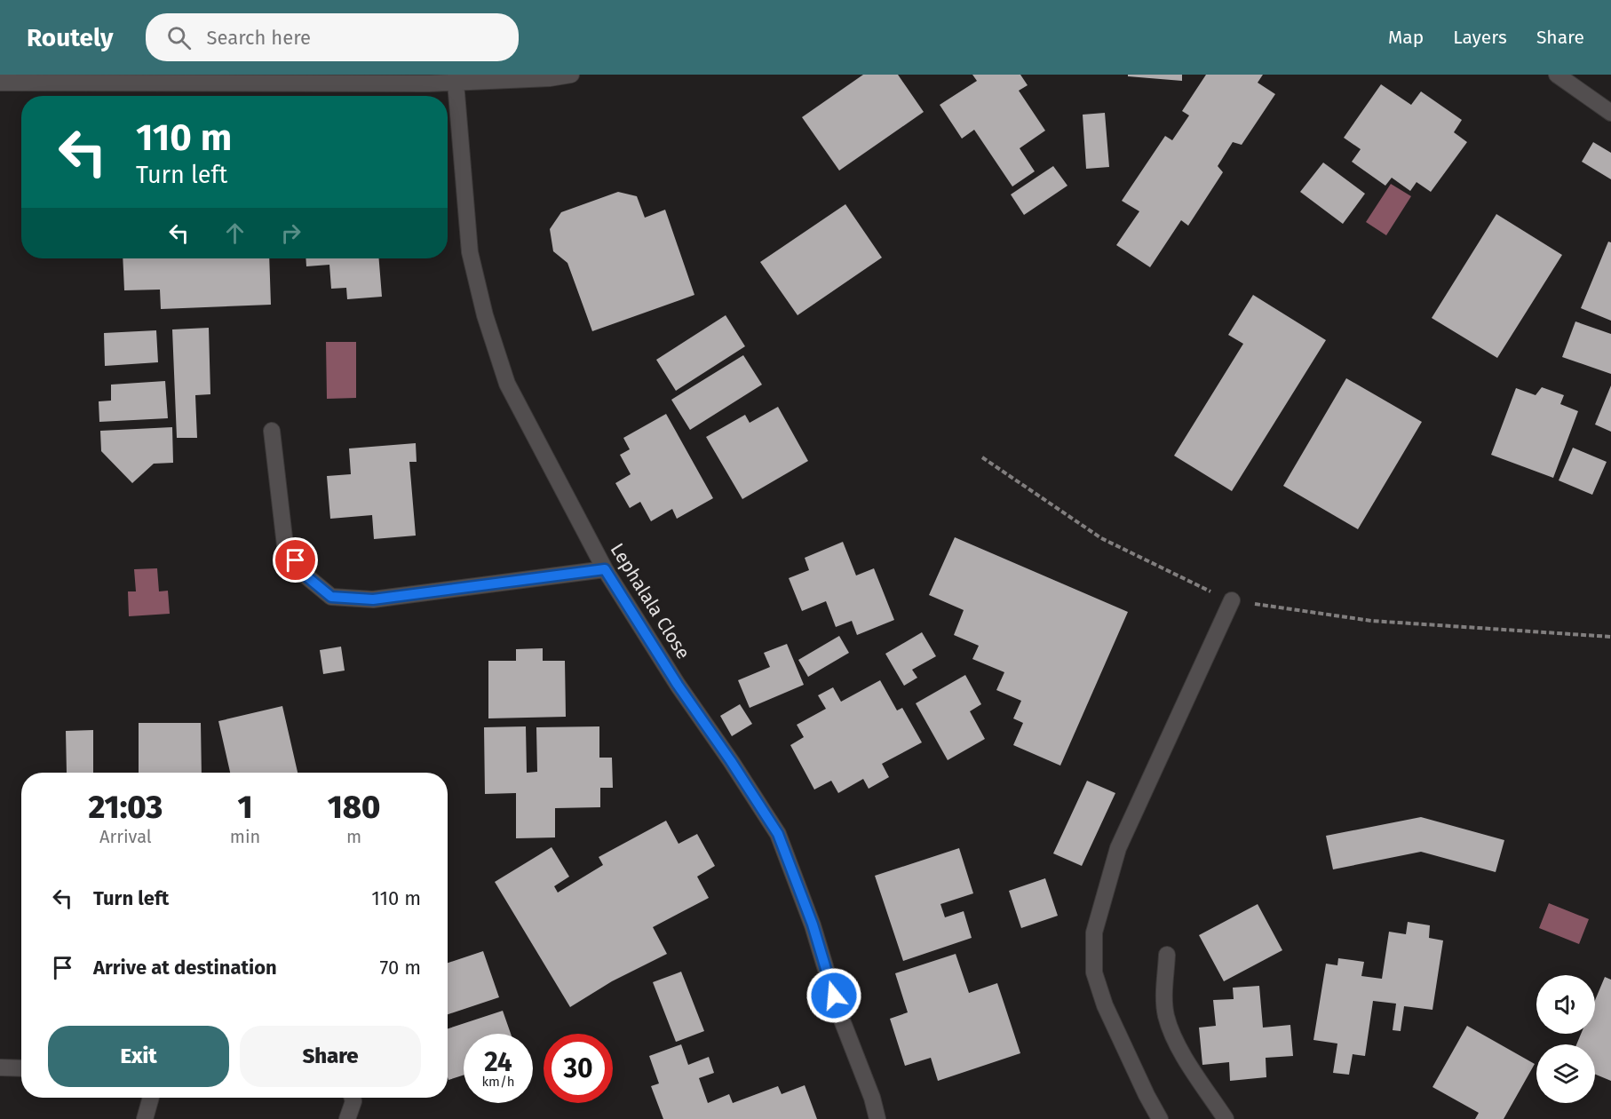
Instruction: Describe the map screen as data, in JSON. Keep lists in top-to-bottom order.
{
  "streets": {
    "street": ["Lephalala Close"]
  },
  "page": {
    "header": "Routely",
    "search": "Search here",
    "nav": ["Map", "Layers", "Share"],
    "turn": ["110 m", "Turn left"],
    "eta": [
      "21:03",
      "Arrival",
      "1",
      "min",
      "180",
      "m"
    ],
    "list": [
      {
        "name": "Turn left",
        "value": "110 m"
      },
      {
        "name": "Arrive at destination",
        "value": "70 m"
      }
    ],
    "buttons": ["Exit", "Share"],
    "speed": "24 km/h",
    "limit": "30"
  }
}
